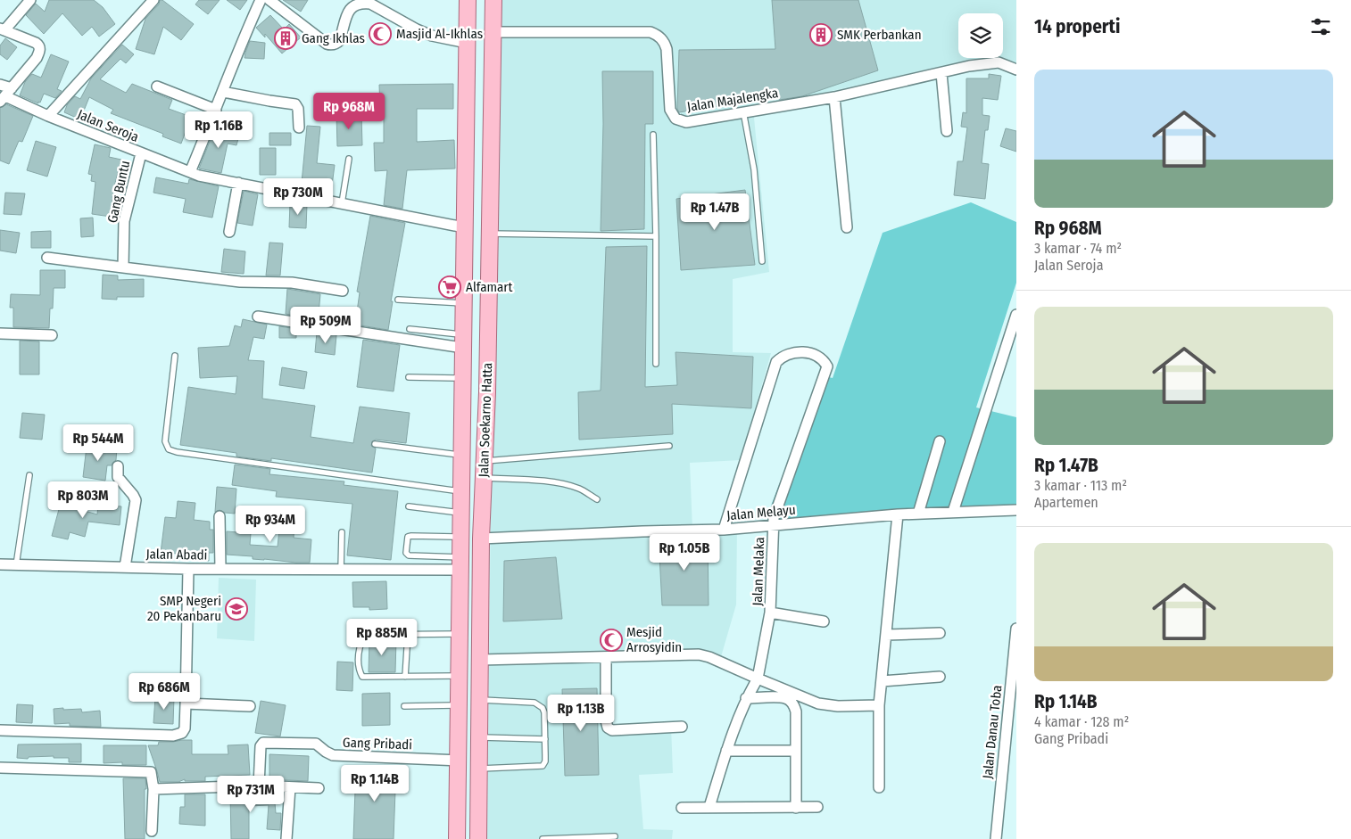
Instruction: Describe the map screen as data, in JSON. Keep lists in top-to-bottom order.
{
  "streets": {
    "main road": ["Jalan Soekarno Hatta"],
    "street": [
      "Jalan Majalengka",
      "Jalan Seroja",
      "Gang Buntu",
      "Jalan Melayu",
      "Jalan Abadi",
      "Jalan Melaka",
      "Jalan Danau Toba",
      "Gang Pribadi"
    ]
  },
  "crossings": [
    ["Jalan Majalengka", "Jalan Soekarno Hatta"],
    ["Jalan Seroja", "Gang Buntu"],
    ["Jalan Seroja", "Jalan Soekarno Hatta"],
    ["Jalan Soekarno Hatta", "Jalan Melayu"],
    ["Jalan Soekarno Hatta", "Jalan Abadi"],
    ["Jalan Soekarno Hatta", "Gang Pribadi"],
    ["Jalan Melayu", "Jalan Melaka"]
  ],
  "places": {
    "mosque": ["Masjid Al-Ikhlas", "Mesjid Arrosyidin"],
    "building": ["SMK Perbankan", "Gang Ikhlas"],
    "supermarket": ["Alfamart"],
    "school or university": ["SMP Negeri 20 Pekanbaru"]
  },
  "page": {
    "heading": "14 properti",
    "list": [
      {
        "name": "Rp 968M",
        "note": "3 kamar · 74 m² · Jalan Seroja"
      },
      {
        "name": "Rp 1.47B",
        "note": "3 kamar · 113 m² · Apartemen"
      },
      {
        "name": "Rp 1.14B",
        "note": "4 kamar · 128 m² · Gang Pribadi"
      }
    ],
    "price": [
      "Rp 968M",
      "Rp 1.16B",
      "Rp 730M",
      "Rp 1.47B",
      "Rp 509M",
      "Rp 544M",
      "Rp 803M",
      "Rp 934M",
      "Rp 1.05B",
      "Rp 885M",
      "Rp 686M",
      "Rp 1.13B",
      "Rp 1.14B",
      "Rp 731M"
    ]
  }
}
